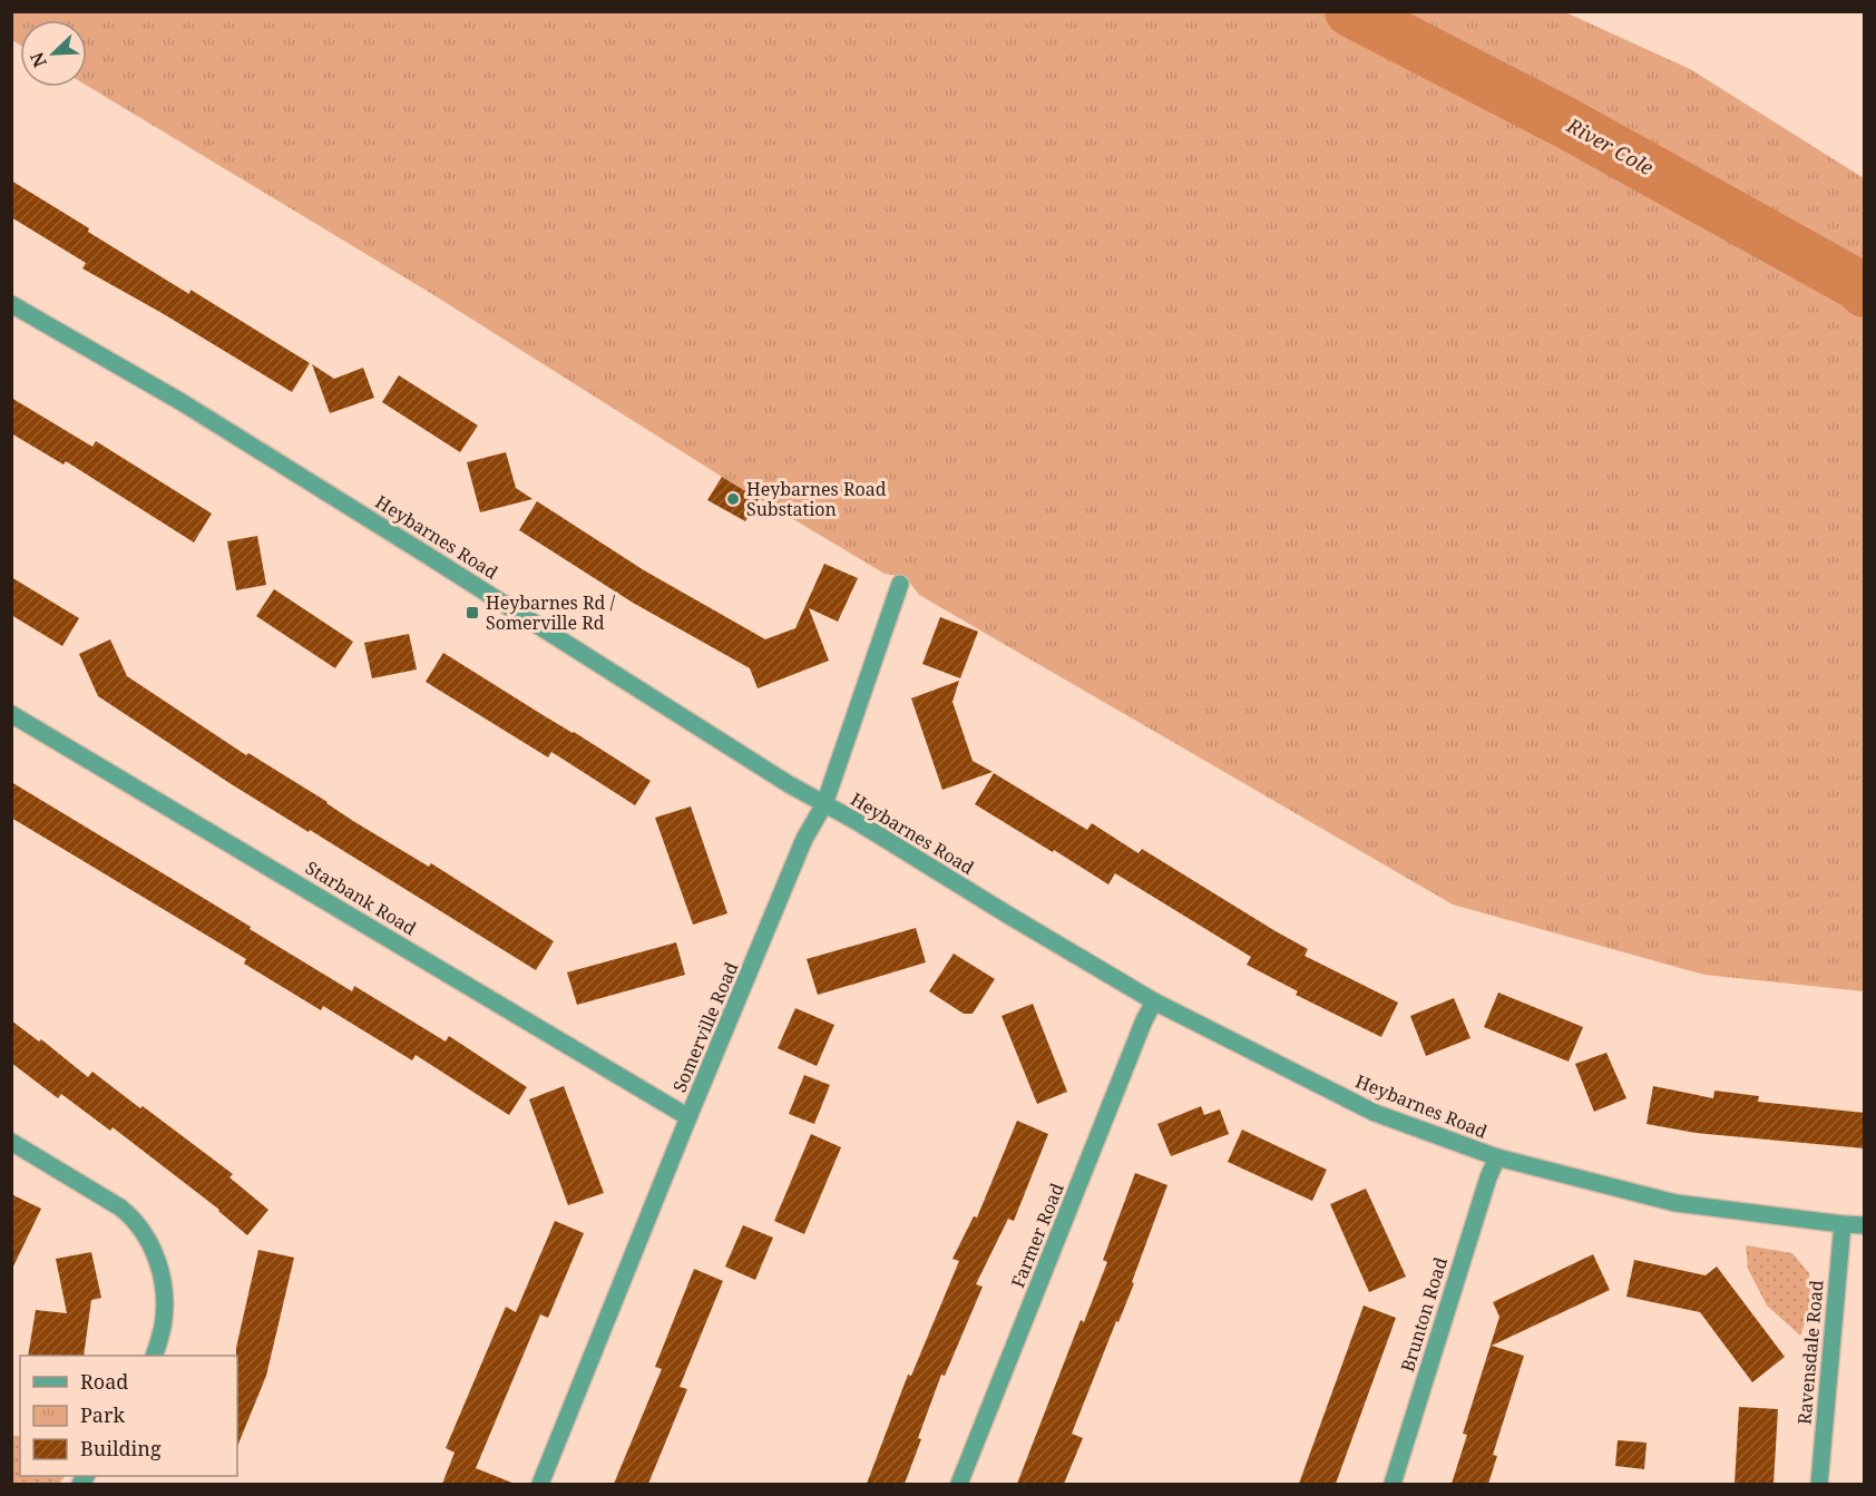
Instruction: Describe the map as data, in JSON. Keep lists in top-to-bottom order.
{
  "streets": {
    "street": [
      "Heybarnes Road",
      "Starbank Road",
      "Somerville Road",
      "Farmer Road",
      "Brunton Road",
      "Ravensdale Road"
    ]
  },
  "crossings": [
    ["Heybarnes Road", "Somerville Road"],
    ["Heybarnes Road", "Farmer Road"],
    ["Heybarnes Road", "Brunton Road"],
    ["Heybarnes Road", "Ravensdale Road"],
    ["Starbank Road", "Somerville Road"]
  ],
  "water": ["River Cole"],
  "places": {
    "other": ["Heybarnes Road Substation"],
    "transit": ["Heybarnes Rd / Somerville Rd"]
  },
  "legend": ["Road", "Park", "Building"],
  "north": "bottom left"
}
